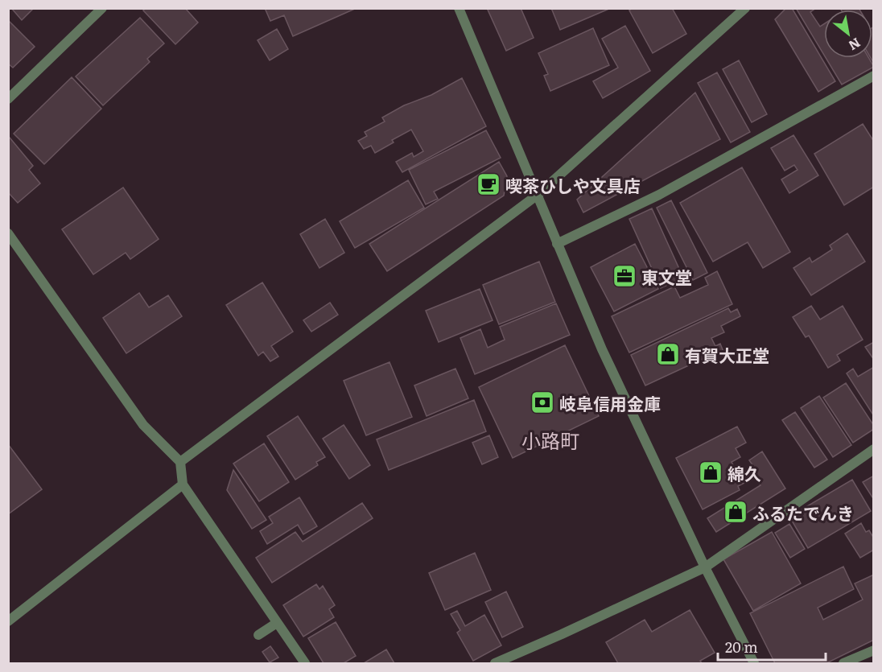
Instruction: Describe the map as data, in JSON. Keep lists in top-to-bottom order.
{
  "districts": ["小路町"],
  "places": {
    "cafe": ["喫茶ひしや文具店"],
    "office": ["東文堂"],
    "shop": ["有賀大正堂", "綿久", "ふるたでんき"],
    "bank": ["岐阜信用金庫"]
  },
  "scale_bar": "20 m",
  "north": "bottom right"
}
